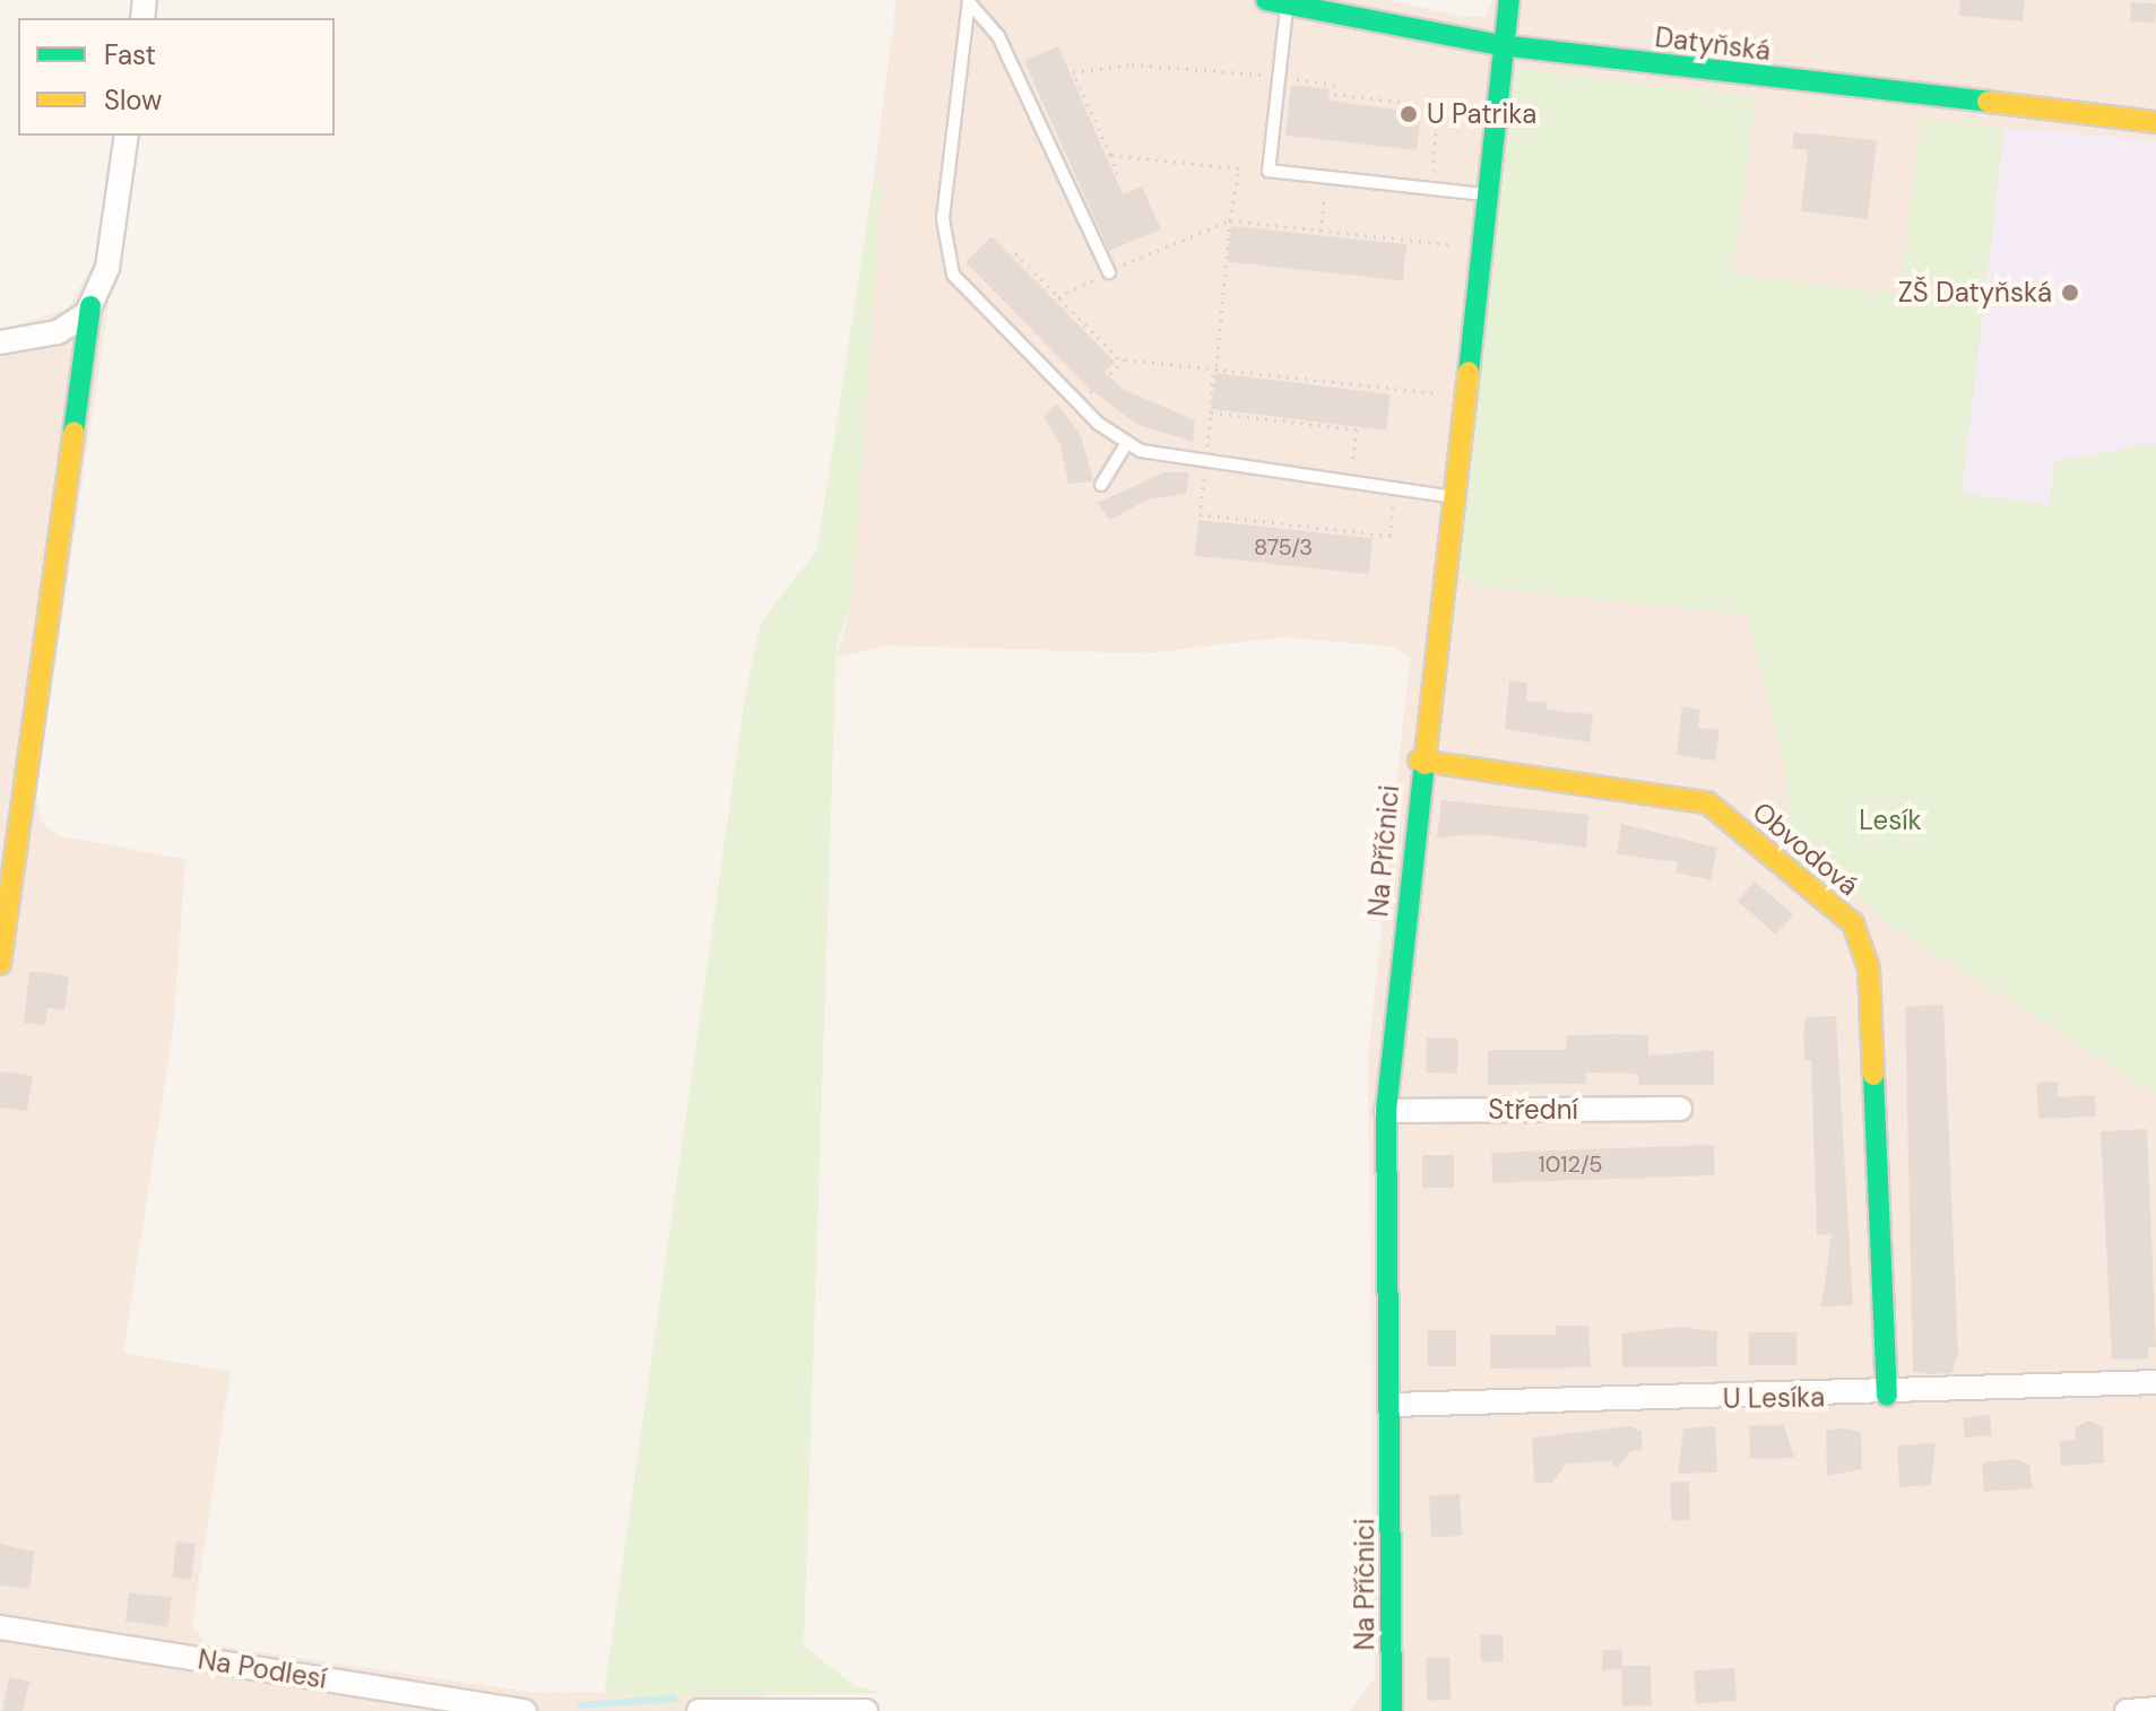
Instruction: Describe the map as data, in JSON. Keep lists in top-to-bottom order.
{
  "streets": {
    "street": [
      "Datyňská",
      "Obvodová",
      "Na Příčnici",
      "Střední",
      "U Lesíka",
      "Na Podlesí"
    ]
  },
  "crossings": [
    ["Datyňská", "Na Příčnici"],
    ["Obvodová", "Na Příčnici"],
    ["Obvodová", "U Lesíka"],
    ["Na Příčnici", "Střední"],
    ["Na Příčnici", "U Lesíka"]
  ],
  "parks": ["Lesík"],
  "places": ["U Patrika", "ZŠ Datyňská"],
  "house_numbers": ["875/3", "1012/5"],
  "legend": ["Fast", "Slow"]
}
